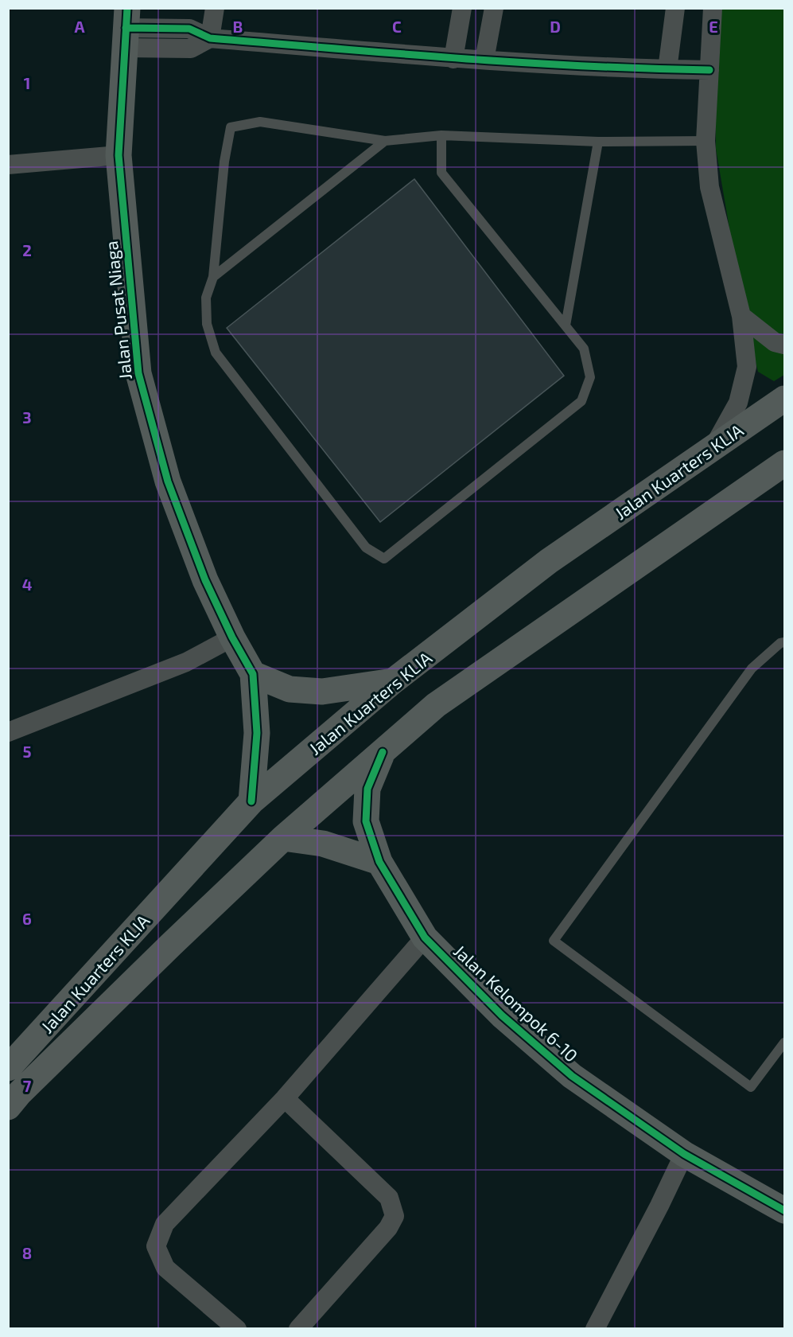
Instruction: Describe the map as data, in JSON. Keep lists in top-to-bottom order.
{
  "streets": {
    "main road": ["Jalan Pusat Niaga", "Jalan Kuarters KLIA", "Jalan Kelompok 6-10"]
  },
  "crossings": [
    ["Jalan Kuarters KLIA", "Jalan Kelompok 6-10"]
  ],
  "grid": {
    "columns": [
      "A",
      "B",
      "C",
      "D",
      "E"
    ],
    "rows": [
      "1",
      "2",
      "3",
      "4",
      "5",
      "6",
      "7",
      "8"
    ]
  }
}
